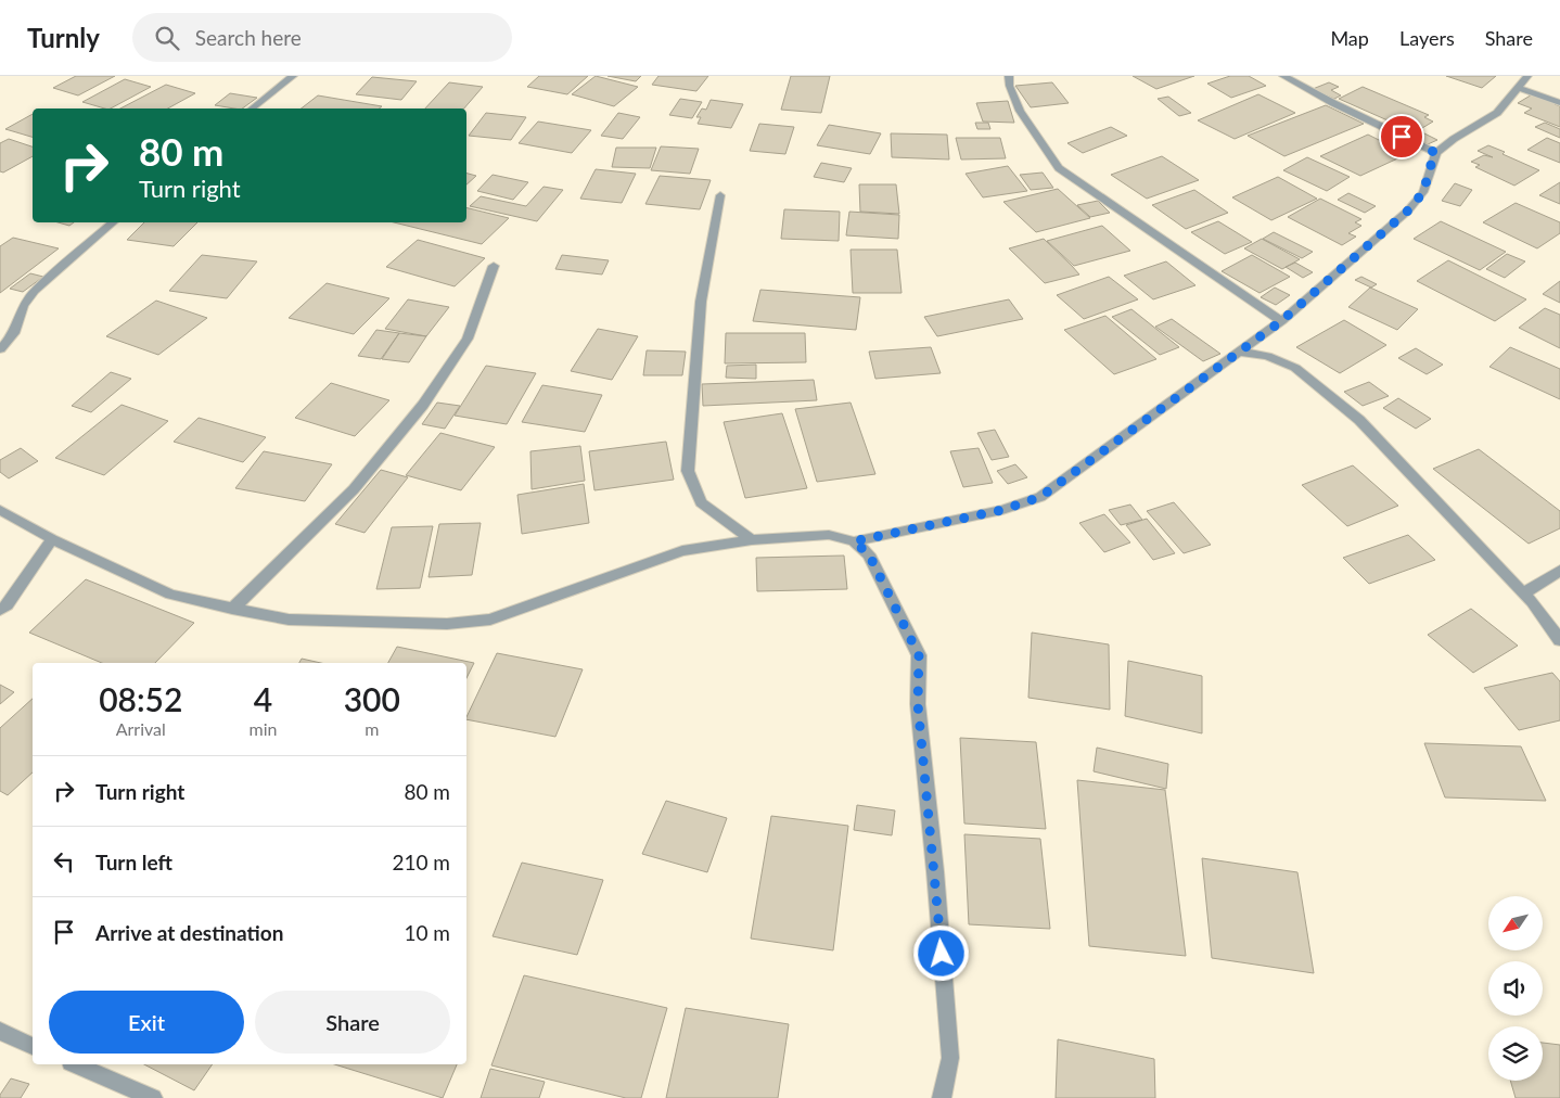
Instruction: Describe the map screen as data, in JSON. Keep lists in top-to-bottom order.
{
  "north": "bottom left",
  "page": {
    "header": "Turnly",
    "search": "Search here",
    "nav": ["Map", "Layers", "Share"],
    "turn": ["80 m", "Turn right"],
    "eta": [
      "08:52",
      "Arrival",
      "4",
      "min",
      "300",
      "m"
    ],
    "list": [
      {
        "name": "Turn right",
        "value": "80 m"
      },
      {
        "name": "Turn left",
        "value": "210 m"
      },
      {
        "name": "Arrive at destination",
        "value": "10 m"
      }
    ],
    "buttons": ["Exit", "Share"]
  }
}
